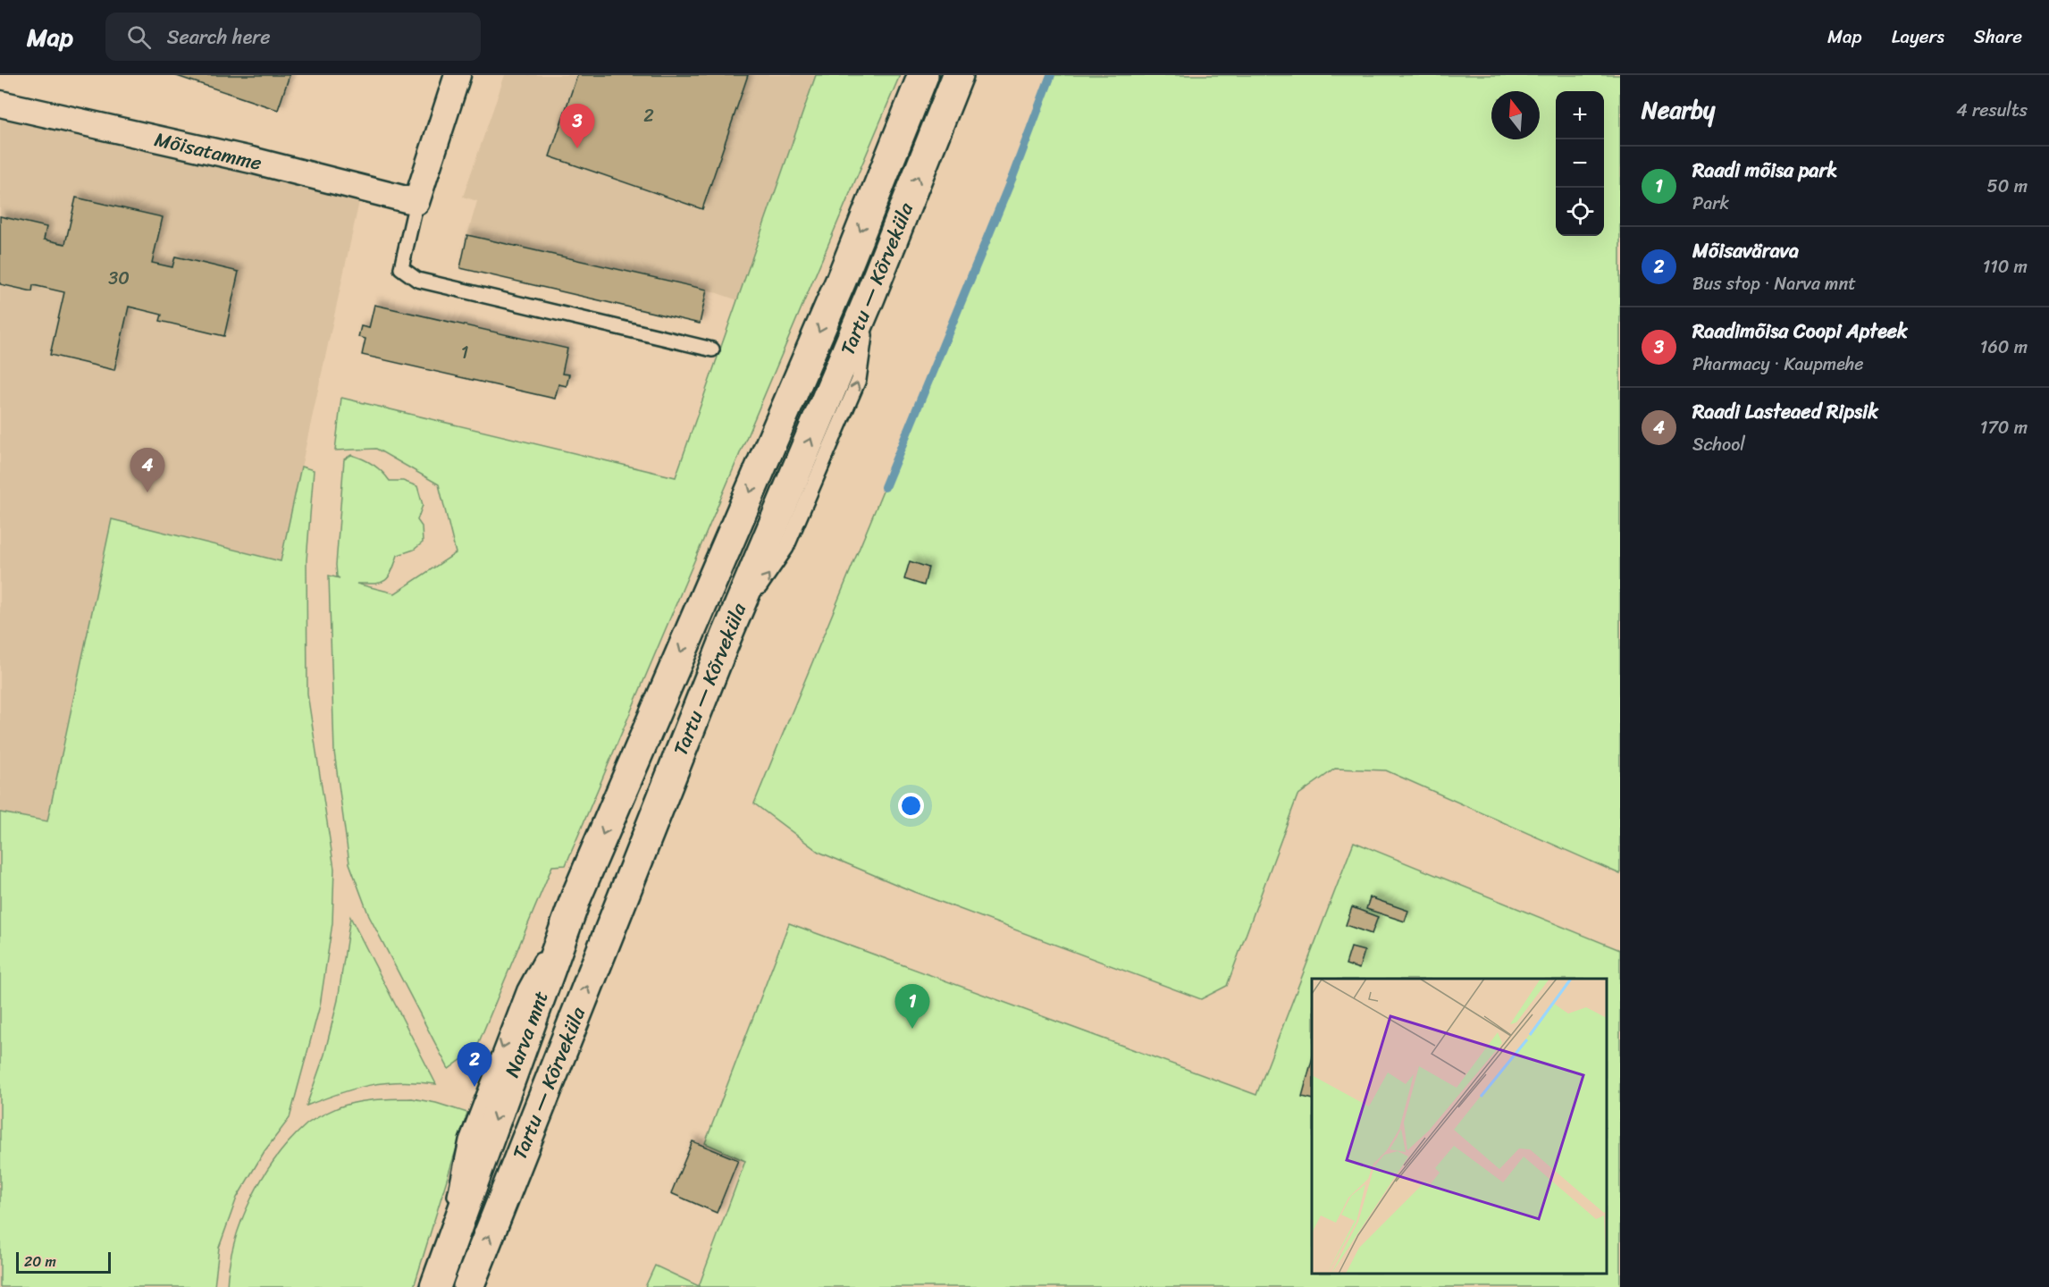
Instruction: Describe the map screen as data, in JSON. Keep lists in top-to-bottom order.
{
  "streets": {
    "main road": ["Tartu — Kõrveküla", "Narva mnt"],
    "street": ["Mõisatamme"]
  },
  "crossings": [
    ["Tartu — Kõrveküla", "Narva mnt"]
  ],
  "one_way": ["Narva mnt"],
  "house_numbers": ["2", "30", "1"],
  "scale_bar": "20 m",
  "north": "top",
  "page": {
    "header": "Map",
    "search": "Search here",
    "nav": ["Map", "Layers", "Share"],
    "heading": ["Nearby", "4 results"],
    "map_buttons": ["+", "−"],
    "pins": [
      "3",
      "4",
      "1",
      "2"
    ],
    "list": [
      {
        "mark": "1",
        "name": "Raadi mõisa park",
        "note": "Park",
        "value": "50 m"
      },
      {
        "mark": "2",
        "name": "Mõisavärava",
        "note": "Bus stop · Narva mnt",
        "value": "110 m"
      },
      {
        "mark": "3",
        "name": "Raadimõisa Coopi Apteek",
        "note": "Pharmacy · Kaupmehe",
        "value": "160 m"
      },
      {
        "mark": "4",
        "name": "Raadi Lasteaed Ripsik",
        "note": "School",
        "value": "170 m"
      }
    ],
    "scale": "20 m"
  }
}
